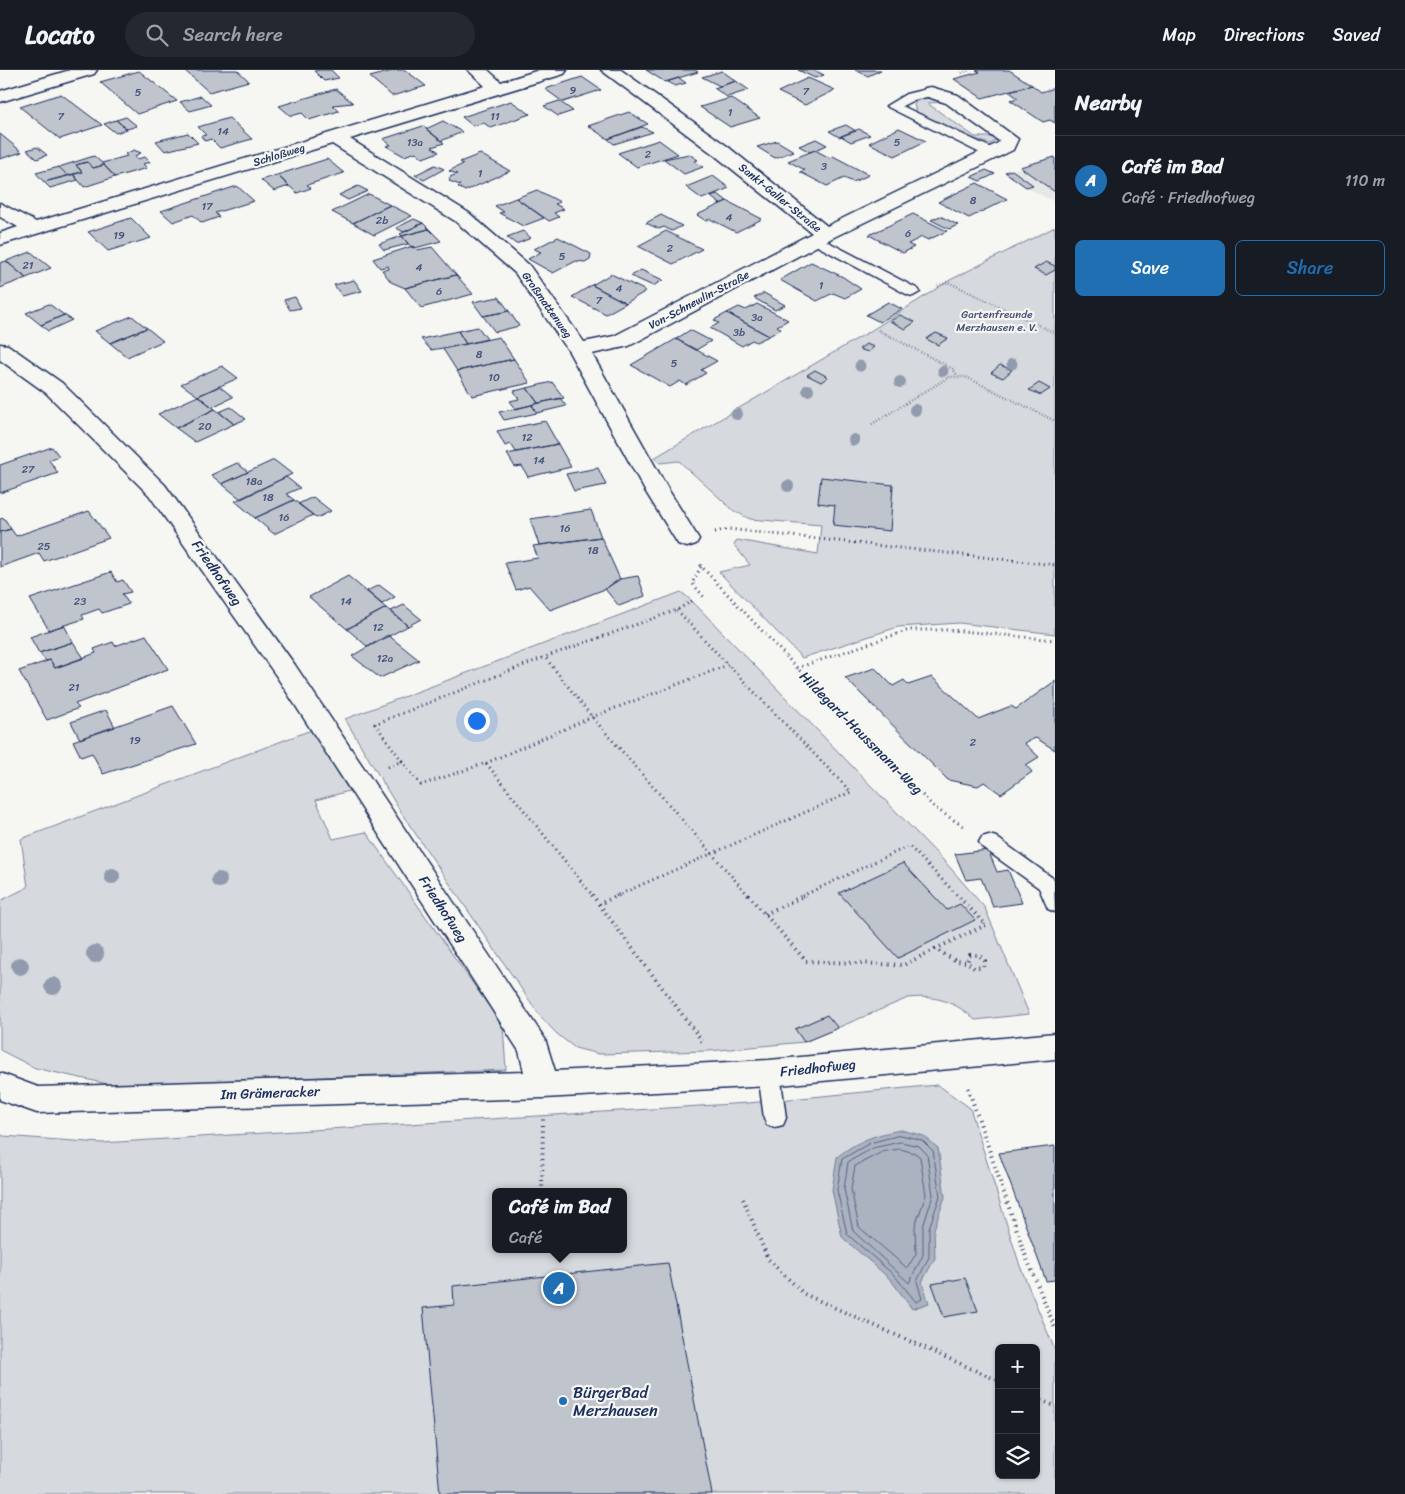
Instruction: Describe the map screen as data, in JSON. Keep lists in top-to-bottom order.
{
  "streets": {
    "street": [
      "Schloßweg",
      "Sankt-Galler-Straße",
      "Von-Schnewlin-Straße",
      "Großmattenweg",
      "Friedhofweg",
      "Im Grämeracker"
    ],
    "path": ["Hildegard-Haussmann-Weg"]
  },
  "crossings": [
    ["Schloßweg", "Großmattenweg"],
    ["Sankt-Galler-Straße", "Von-Schnewlin-Straße"],
    ["Von-Schnewlin-Straße", "Großmattenweg"],
    ["Großmattenweg", "Hildegard-Haussmann-Weg"],
    ["Friedhofweg", "Im Grämeracker"]
  ],
  "parks": ["Gartenfreunde Merzhausen e. V."],
  "places": ["BürgerBad Merzhausen"],
  "house_numbers": [
    "9",
    "7",
    "5",
    "1",
    "7",
    "11",
    "14",
    "13a",
    "5",
    "2",
    "3",
    "1",
    "8",
    "17",
    "4",
    "2b",
    "6",
    "19",
    "2",
    "5",
    "21",
    "4",
    "1",
    "4",
    "6",
    "7",
    "3a",
    "3b",
    "8",
    "5",
    "10",
    "20",
    "12",
    "14",
    "27",
    "18a",
    "18",
    "16",
    "16",
    "25",
    "18",
    "23",
    "14",
    "12",
    "12a",
    "21",
    "19",
    "2"
  ],
  "page": {
    "header": "Locato",
    "search": "Search here",
    "nav": ["Map", "Directions", "Saved"],
    "heading": "Nearby",
    "list": [
      {
        "mark": "A",
        "name": "Café im Bad",
        "note": "Café · Friedhofweg",
        "value": "110 m"
      }
    ],
    "buttons": ["Save", "Share"],
    "popup": ["Café im Bad", "Café"],
    "pins": "A",
    "map_buttons": ["+", "−"]
  }
}
